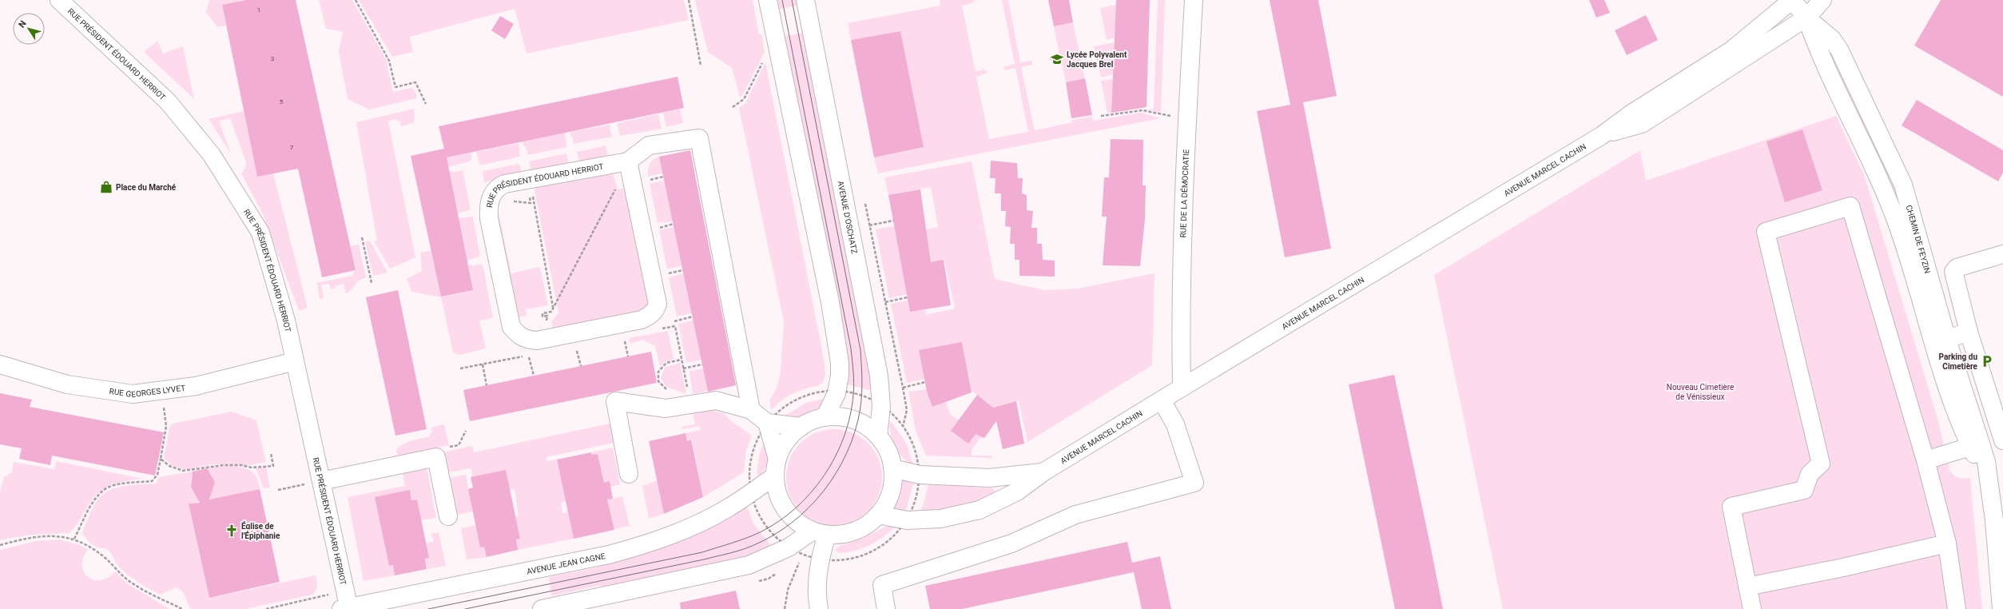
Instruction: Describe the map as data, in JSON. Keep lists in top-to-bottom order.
{
  "streets": {
    "street": [
      "RUE PRÉSIDENT ÉDOUARD HERRIOT",
      "AVENUE MARCEL CACHIN",
      "RUE DE LA DÉMOCRATIE",
      "AVENUE D'OSCHATZ",
      "CHEMIN DE FEYZIN",
      "RUE GEORGES LYVET",
      "AVENUE JEAN CAGNE"
    ]
  },
  "crossings": [
    ["RUE PRÉSIDENT ÉDOUARD HERRIOT", "RUE GEORGES LYVET"],
    ["RUE PRÉSIDENT ÉDOUARD HERRIOT", "AVENUE JEAN CAGNE"],
    ["AVENUE MARCEL CACHIN", "RUE DE LA DÉMOCRATIE"],
    ["AVENUE MARCEL CACHIN", "CHEMIN DE FEYZIN"]
  ],
  "parks": ["Nouveau Cimetière de Vénissieux"],
  "places": {
    "school or university": ["Lycée Polyvalent Jacques Brel"],
    "shop": ["Place du Marché"],
    "parking": ["Parking du Cimetière"],
    "church": ["Église de l'Épiphanie"]
  },
  "house_numbers": [
    "1",
    "3",
    "5",
    "7"
  ],
  "north": "top left"
}
